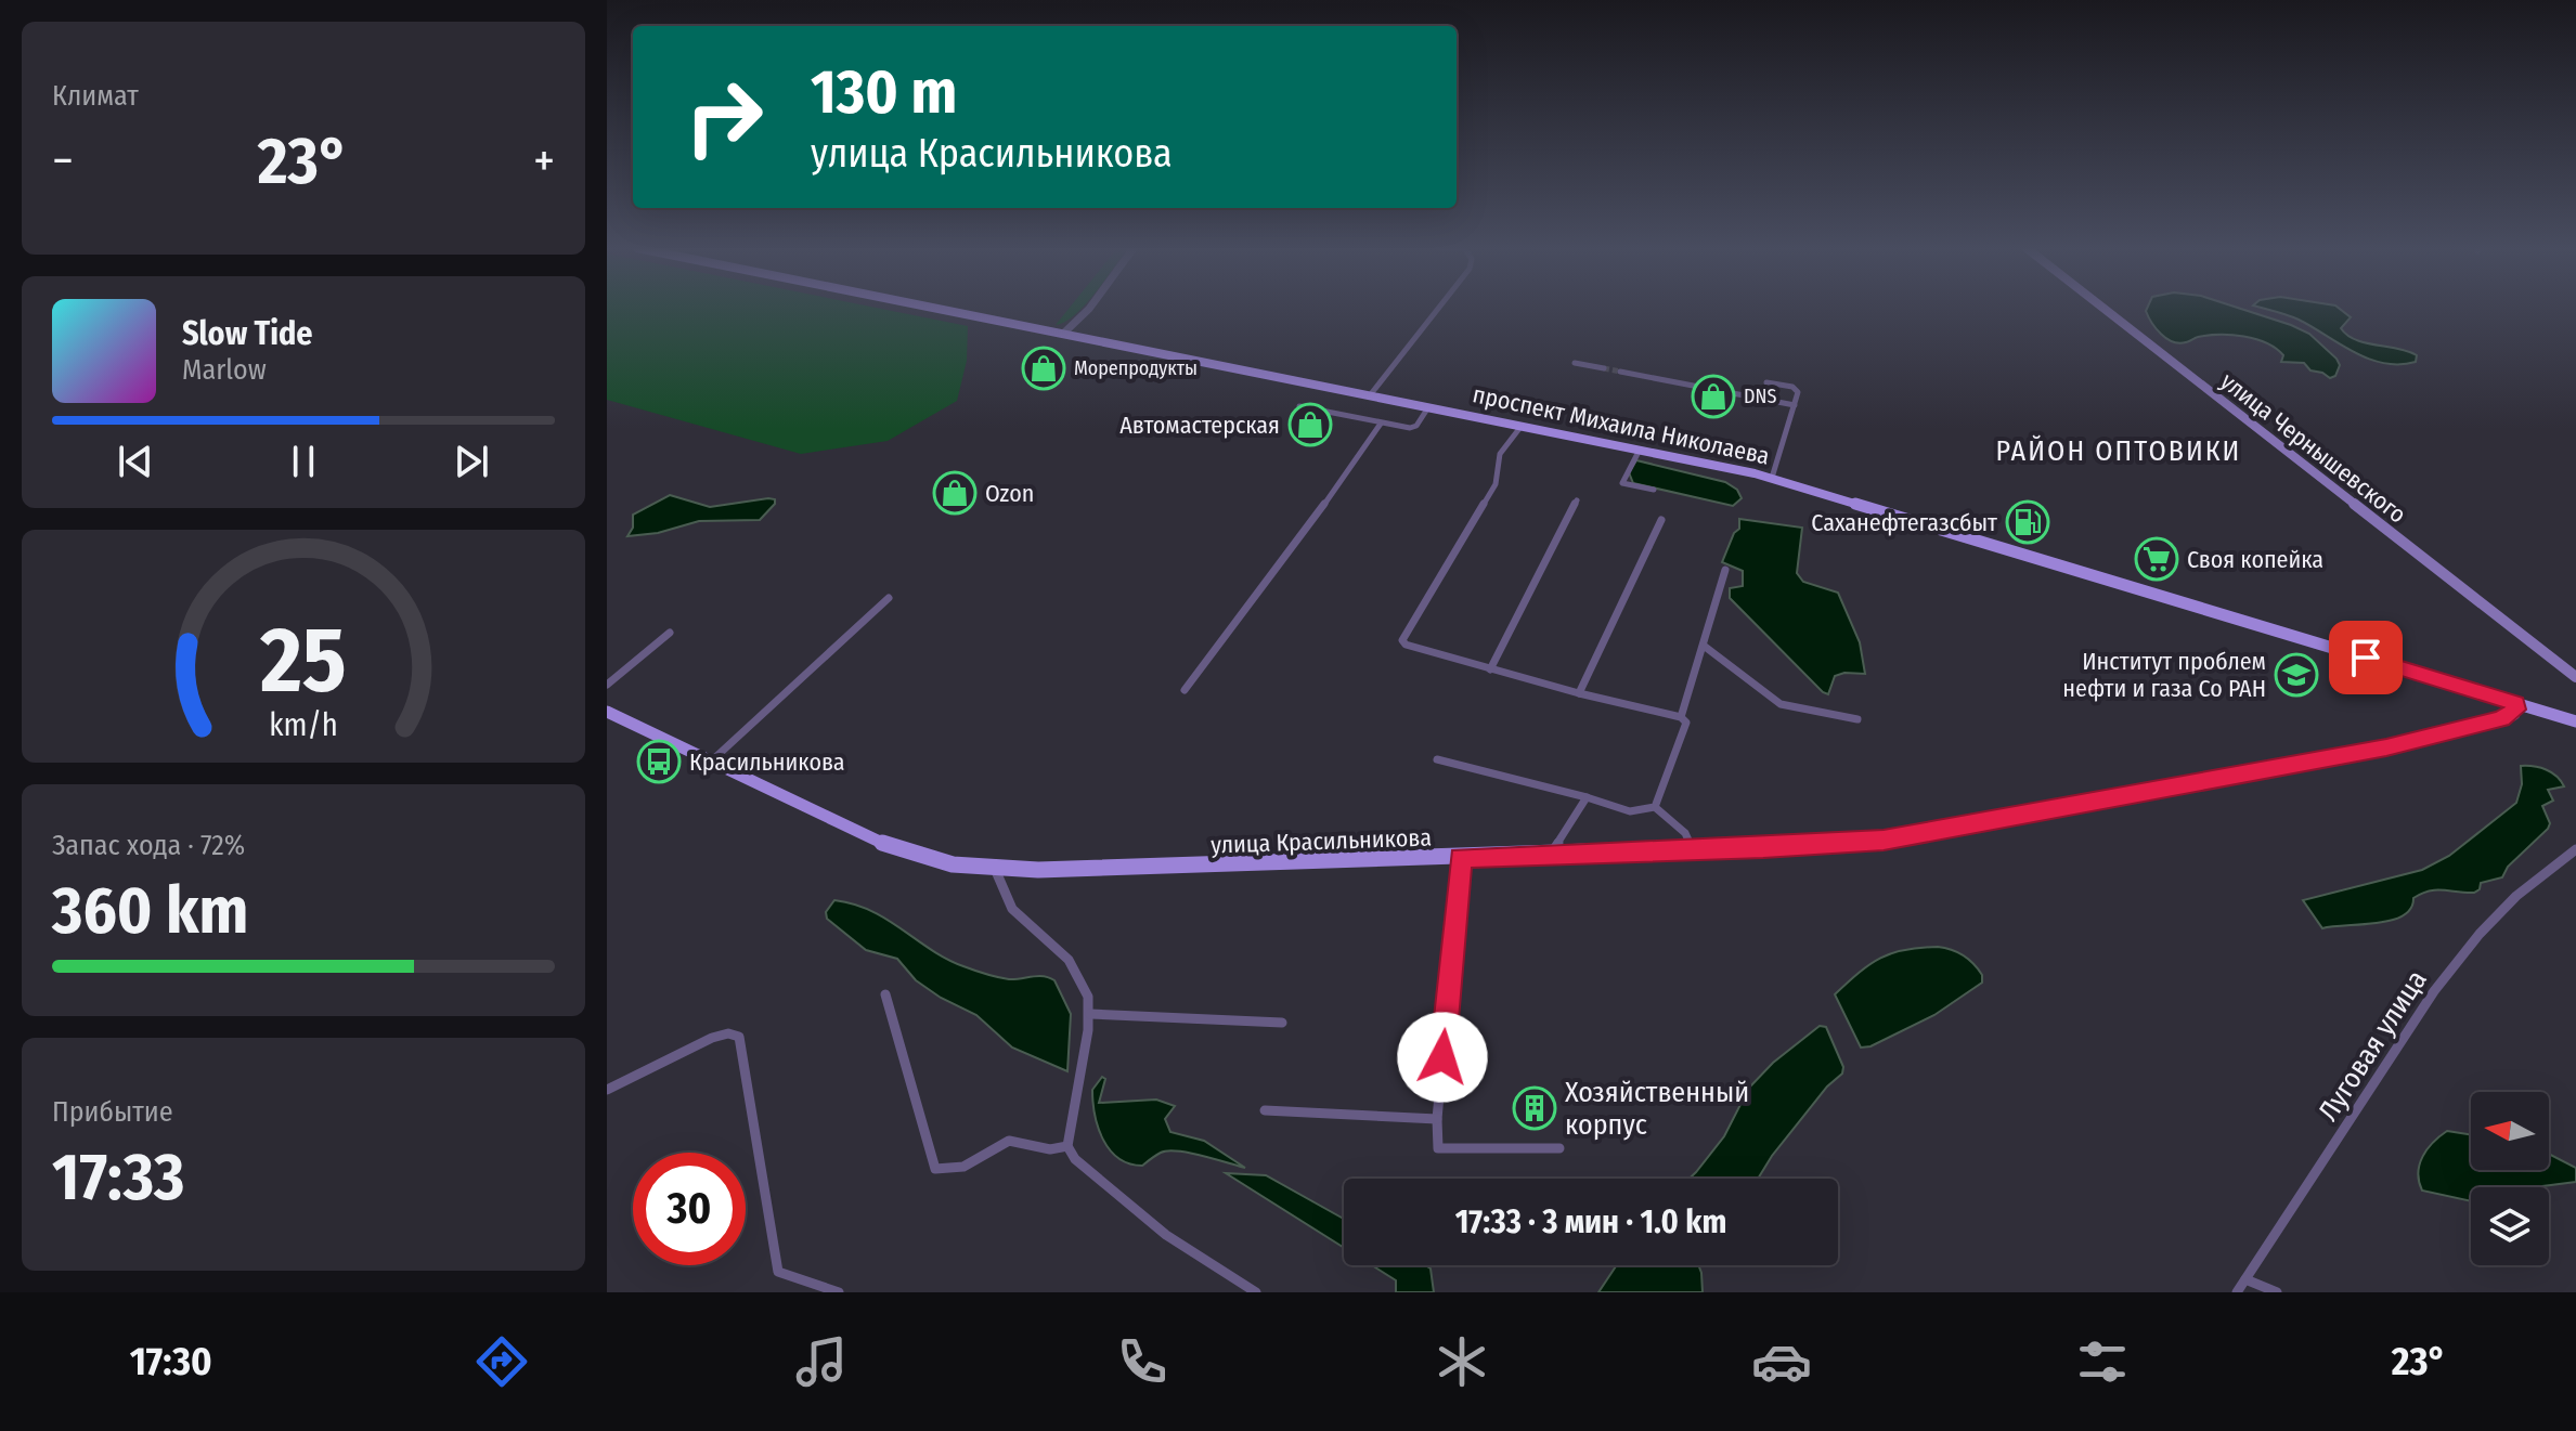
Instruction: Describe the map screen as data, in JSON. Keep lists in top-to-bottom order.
{
  "streets": {
    "main road": ["проспект Михаила Николаева", "улица Чернышевского", "улица Красильникова"],
    "street": ["Луговая улица"]
  },
  "crossings": [
    ["проспект Михаила Николаева", "улица Красильникова"]
  ],
  "districts": ["РАЙОН ОПТОВИКИ"],
  "places": {
    "shop": [
      "Морепродукты",
      "DNS",
      "Автомастерская",
      "Ozon"
    ],
    "fuel station": ["Саханефтегазсбыт"],
    "supermarket": ["Своя копейка"],
    "school or university": ["Институт проблем нефти и газа Со РАН"],
    "bus stop": ["Красильникова"],
    "building": ["Хозяйственный корпус"]
  },
  "north": "left",
  "page": {
    "tile": [
      "Климат",
      ["Запас хода · 72%", "360 km"],
      ["Прибытие", "17:33"]
    ],
    "turn": ["130 m", "улица Красильникова"],
    "heat": ["−", "23°", "+"],
    "song": ["Slow Tide", "Marlow"],
    "limit": "30",
    "trip": "17:33 · 3 мин · 1.0 km",
    "tabs": ["17:30", "23°"],
    "gauge": ["25", "km/h"]
  }
}
